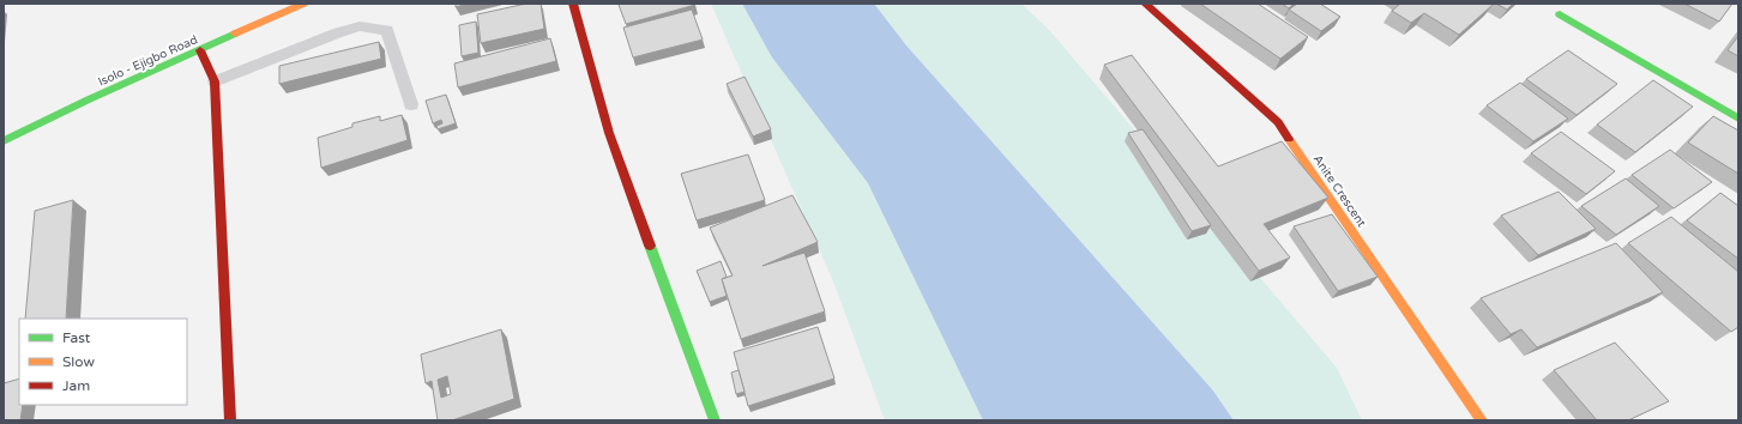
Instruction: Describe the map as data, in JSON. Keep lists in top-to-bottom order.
{
  "streets": {
    "street": ["Isolo - Ejigbo Road", "Anite Crescent"]
  },
  "legend": ["Fast", "Slow", "Jam"]
}
